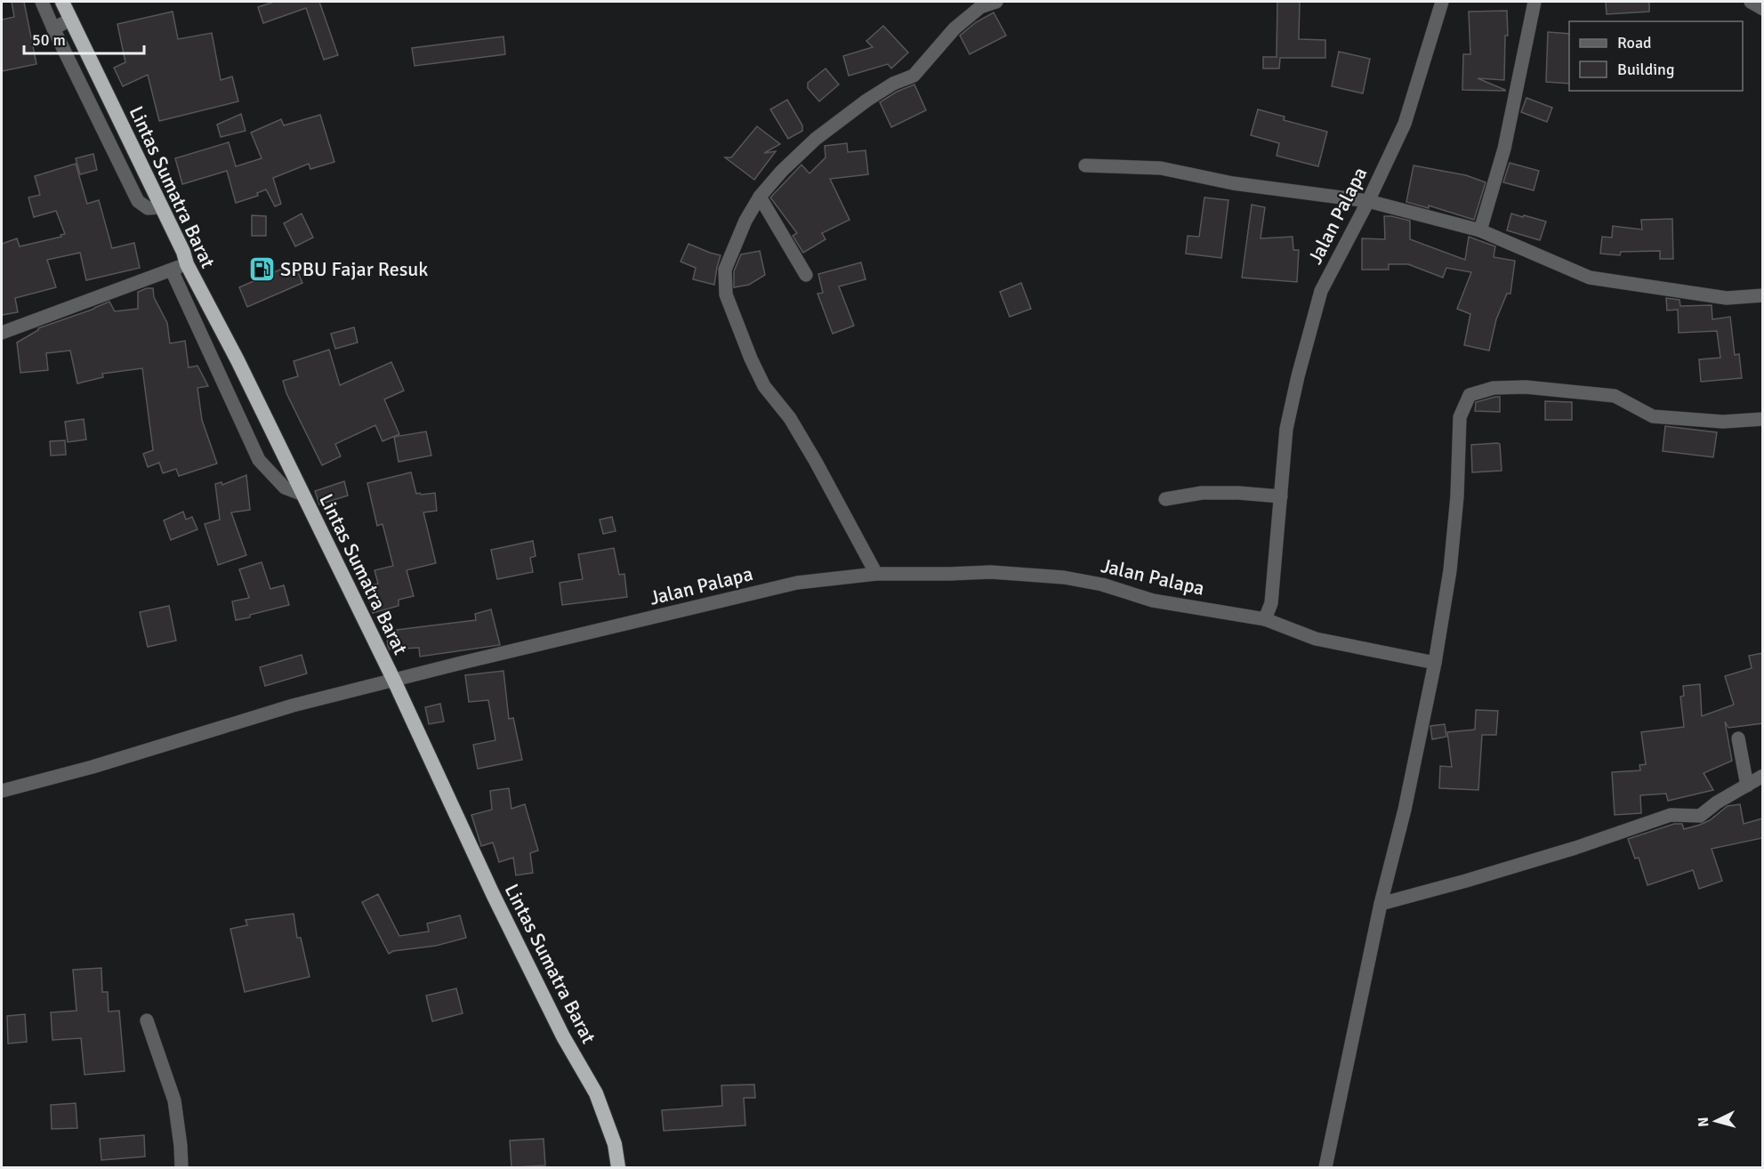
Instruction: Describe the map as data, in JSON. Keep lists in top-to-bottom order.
{
  "streets": {
    "highway": ["Lintas Sumatra Barat"],
    "street": ["Jalan Palapa"]
  },
  "crossings": [
    ["Lintas Sumatra Barat", "Jalan Palapa"]
  ],
  "places": {
    "fuel station": ["SPBU Fajar Resuk"]
  },
  "legend": ["Road", "Building"],
  "scale_bar": "50 m",
  "north": "left"
}
